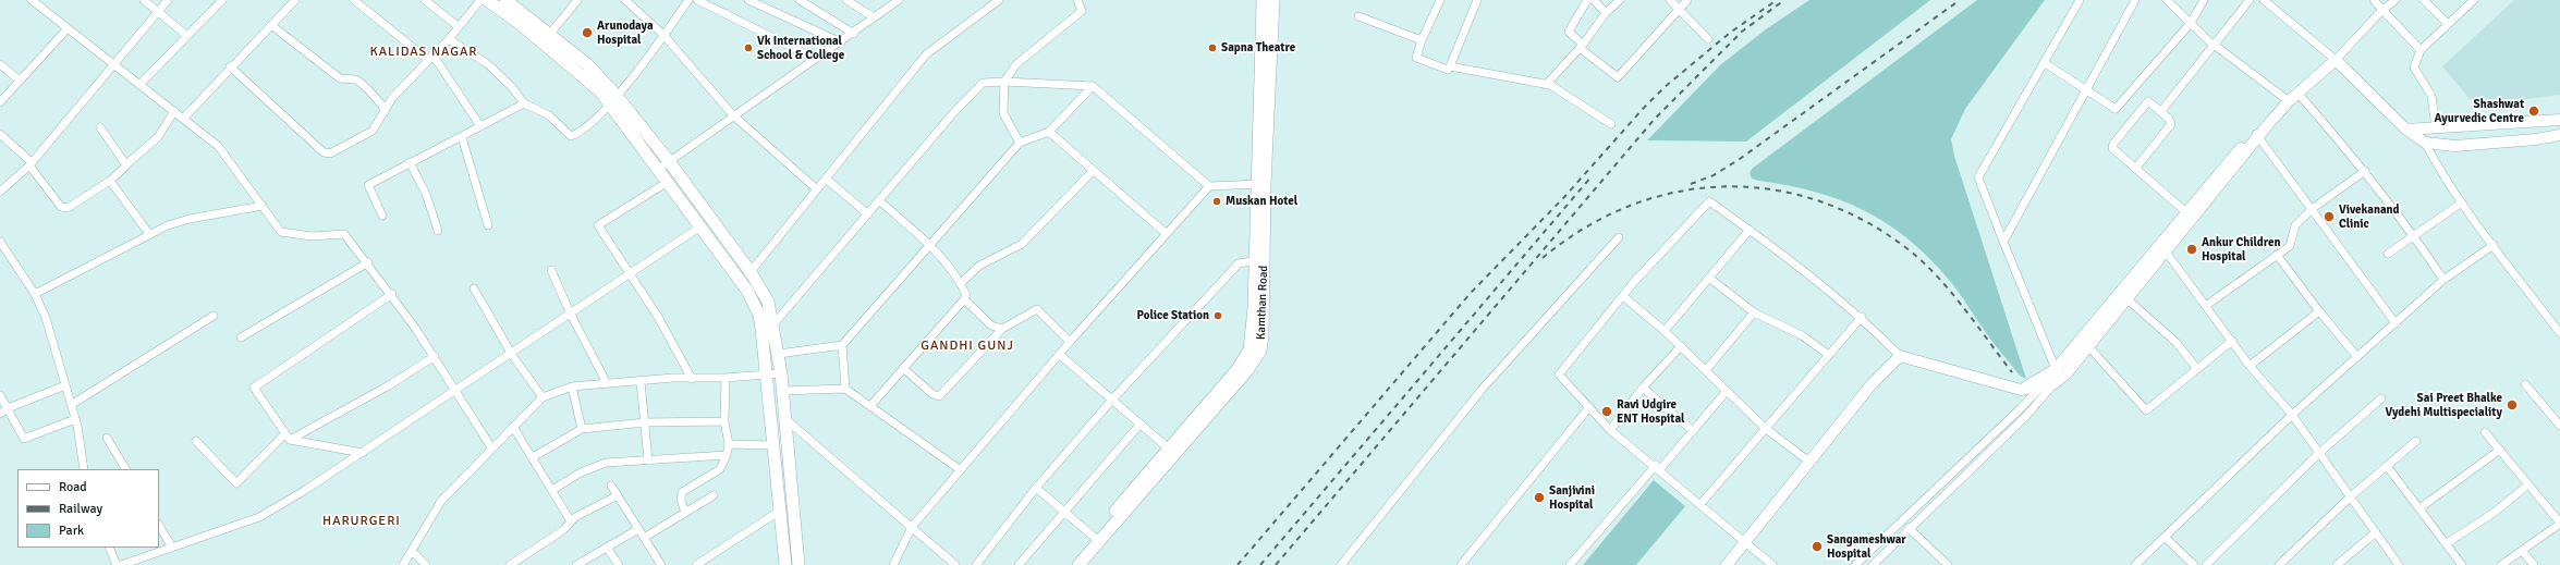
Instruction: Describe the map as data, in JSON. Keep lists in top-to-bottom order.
{
  "streets": {
    "main road": ["Kamthan Road"]
  },
  "districts": ["KALIDAS NAGAR", "GANDHI GUNJ", "HARURGERI"],
  "places": [
    "Arunodaya Hospital",
    "Vk International School & College",
    "Sapna Theatre",
    "Shashwat Ayurvedic Centre",
    "Muskan Hotel",
    "Vivekanand Clinic",
    "Ankur Children Hospital",
    "Police Station",
    "Sai Preet Bhalke Vydehi Multispeciality",
    "Ravi Udgire ENT Hospital",
    "Sanjivini Hospital",
    "Sangameshwar Hospital"
  ],
  "legend": ["Road", "Railway", "Park"]
}
